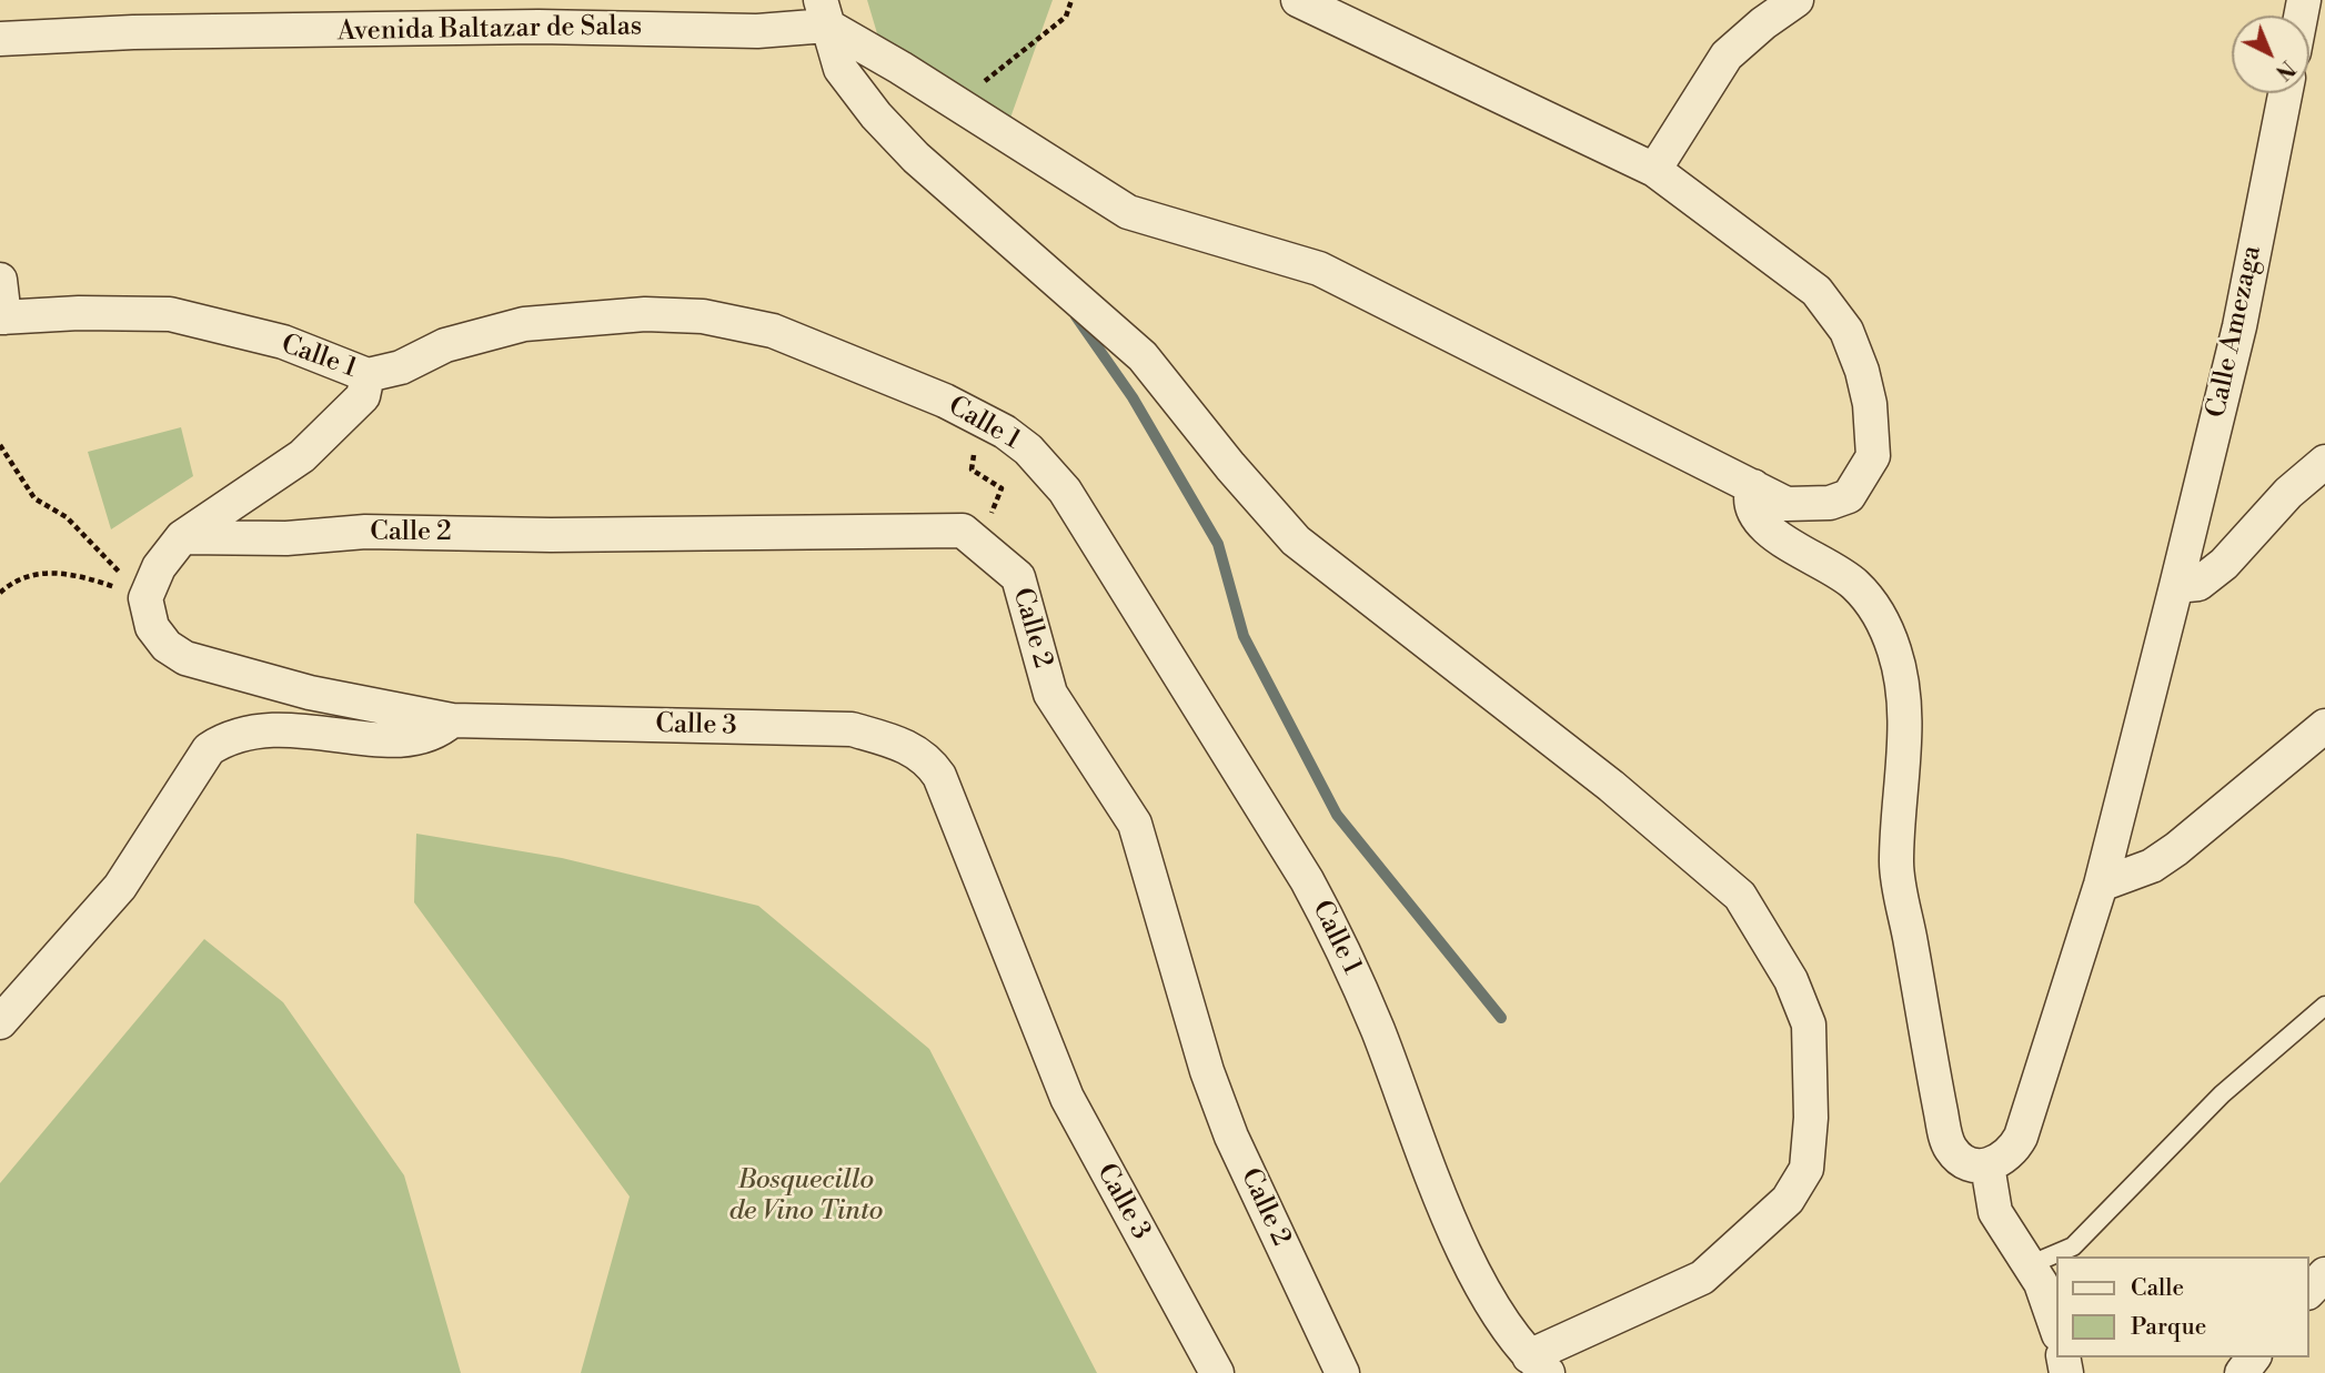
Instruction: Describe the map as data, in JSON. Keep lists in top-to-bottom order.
{
  "streets": {
    "street": [
      "Avenida Baltazar de Salas",
      "Calle Amezaga",
      "Calle 1",
      "Calle 2",
      "Calle 3"
    ]
  },
  "parks": ["Bosquecillo de Vino Tinto"],
  "legend": ["Calle", "Parque"],
  "north": "bottom right"
}
